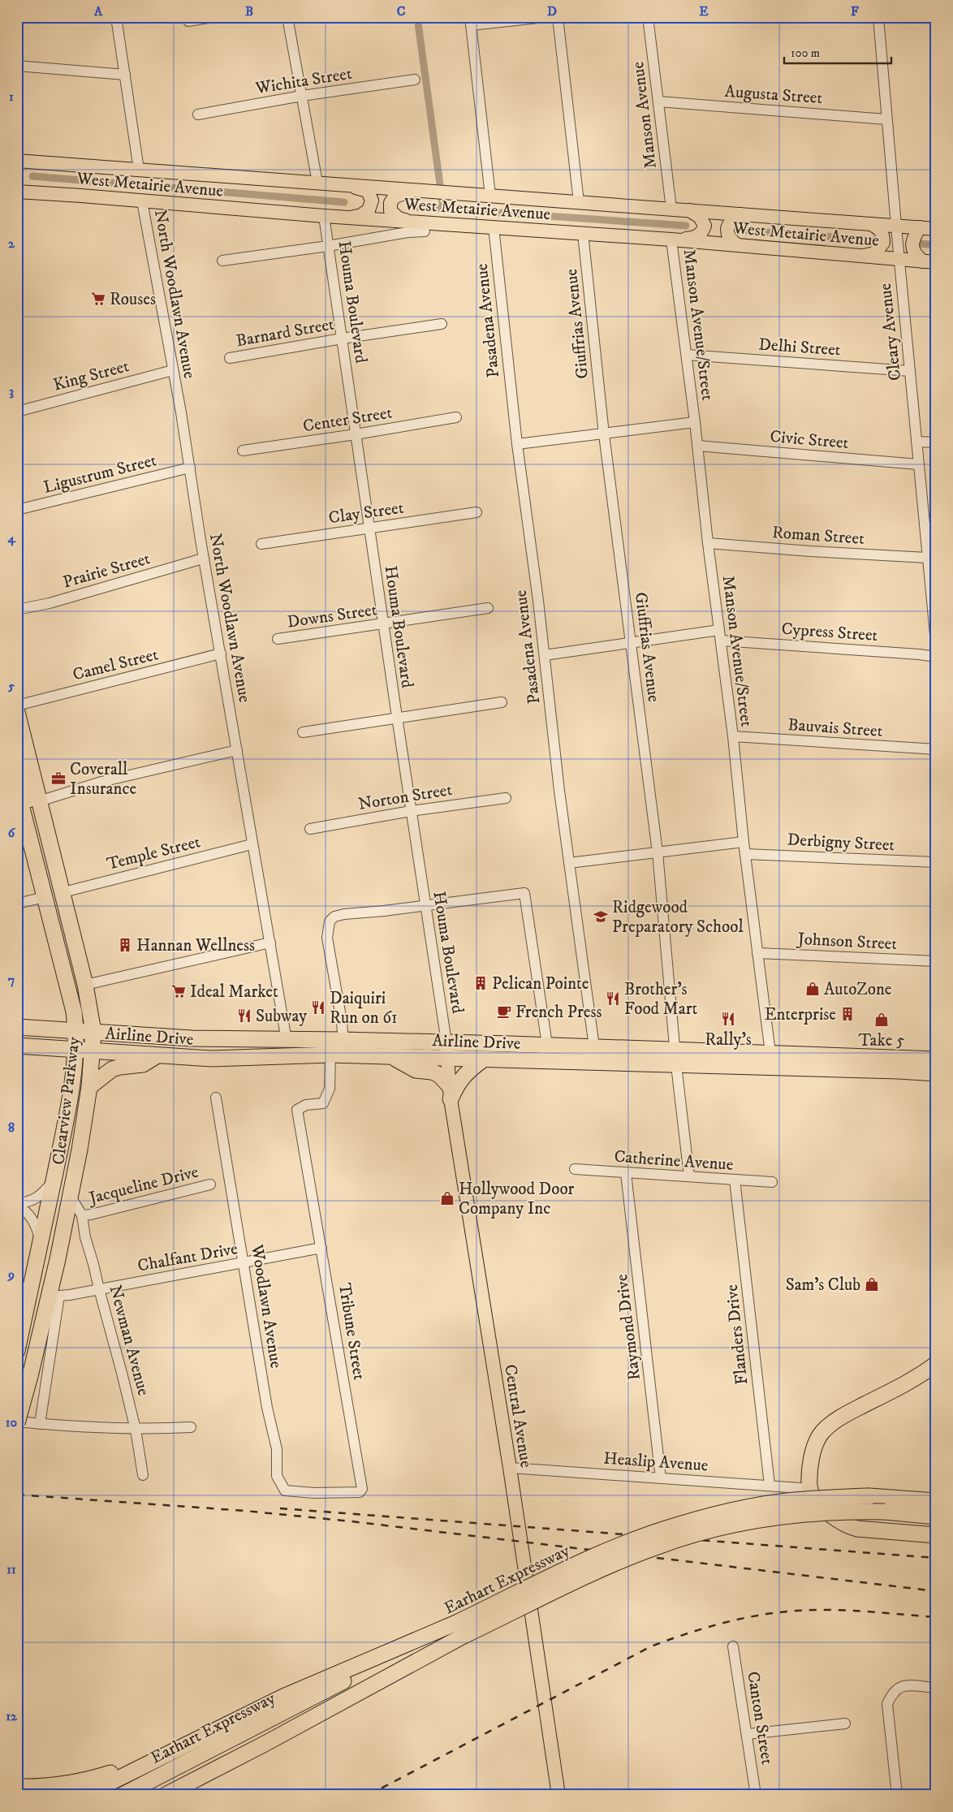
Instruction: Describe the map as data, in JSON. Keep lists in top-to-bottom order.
{
  "streets": {
    "highway": ["Airline Drive", "Clearview Parkway", "Earhart Expressway"],
    "main road": ["West Metairie Avenue", "Central Avenue"],
    "street": [
      "Wichita Street",
      "Augusta Street",
      "Manson Avenue",
      "North Woodlawn Avenue",
      "Houma Boulevard",
      "Pasadena Avenue",
      "Giuffrias Avenue",
      "Manson Avenue/Street",
      "Barnard Street",
      "Cleary Avenue",
      "Delhi Street",
      "King Street",
      "Center Street",
      "Civic Street",
      "Ligustrum Street",
      "Clay Street",
      "Roman Street",
      "Prairie Street",
      "Downs Street",
      "Cypress Street",
      "Camel Street",
      "Bauvais Street",
      "Norton Street",
      "Derbigny Street",
      "Temple Street",
      "Johnson Street",
      "Catherine Avenue",
      "Jacqueline Drive",
      "Chalfant Drive",
      "Woodlawn Avenue",
      "Raymond Drive",
      "Tribune Street",
      "Flanders Drive",
      "Newman Avenue",
      "Heaslip Avenue",
      "Canton Street"
    ]
  },
  "crossings": [
    ["Augusta Street", "Manson Avenue"],
    ["Augusta Street", "Cleary Avenue"],
    ["Manson Avenue", "West Metairie Avenue"],
    ["West Metairie Avenue", "North Woodlawn Avenue"],
    ["West Metairie Avenue", "Houma Boulevard"],
    ["West Metairie Avenue", "Pasadena Avenue"],
    ["West Metairie Avenue", "Giuffrias Avenue"],
    ["West Metairie Avenue", "Manson Avenue/Street"],
    ["West Metairie Avenue", "Cleary Avenue"],
    ["North Woodlawn Avenue", "King Street"],
    ["North Woodlawn Avenue", "Ligustrum Street"],
    ["North Woodlawn Avenue", "Prairie Street"],
    ["North Woodlawn Avenue", "Camel Street"],
    ["North Woodlawn Avenue", "Temple Street"],
    ["North Woodlawn Avenue", "Airline Drive"],
    ["Houma Boulevard", "Barnard Street"],
    ["Houma Boulevard", "Center Street"],
    ["Houma Boulevard", "Clay Street"],
    ["Houma Boulevard", "Downs Street"],
    ["Houma Boulevard", "Norton Street"],
    ["Houma Boulevard", "Airline Drive"],
    ["Houma Boulevard", "Central Avenue"],
    ["Pasadena Avenue", "Cypress Street"],
    ["Pasadena Avenue", "Airline Drive"],
    ["Giuffrias Avenue", "Cypress Street"],
    ["Giuffrias Avenue", "Airline Drive"],
    ["Giuffrias Avenue", "Catherine Avenue"],
    ["Manson Avenue/Street", "Delhi Street"],
    ["Manson Avenue/Street", "Civic Street"],
    ["Manson Avenue/Street", "Roman Street"],
    ["Manson Avenue/Street", "Cypress Street"],
    ["Manson Avenue/Street", "Bauvais Street"],
    ["Manson Avenue/Street", "Derbigny Street"],
    ["Manson Avenue/Street", "Johnson Street"],
    ["Manson Avenue/Street", "Airline Drive"],
    ["Cleary Avenue", "Delhi Street"],
    ["Cleary Avenue", "Civic Street"],
    ["Cleary Avenue", "Roman Street"],
    ["Temple Street", "Clearview Parkway"],
    ["Airline Drive", "Clearview Parkway"],
    ["Airline Drive", "Tribune Street"],
    ["Airline Drive", "Central Avenue"],
    ["Clearview Parkway", "Jacqueline Drive"],
    ["Catherine Avenue", "Raymond Drive"],
    ["Catherine Avenue", "Flanders Drive"],
    ["Jacqueline Drive", "Newman Avenue"],
    ["Chalfant Drive", "Woodlawn Avenue"],
    ["Chalfant Drive", "Tribune Street"],
    ["Chalfant Drive", "Newman Avenue"],
    ["Woodlawn Avenue", "Tribune Street"],
    ["Raymond Drive", "Heaslip Avenue"],
    ["Flanders Drive", "Heaslip Avenue"],
    ["Central Avenue", "Heaslip Avenue"]
  ],
  "places": {
    "supermarket": ["Rouses", "Ideal Market"],
    "office": ["Coverall Insurance"],
    "school or university": ["Ridgewood Preparatory School"],
    "building": ["Hannan Wellness", "Pelican Pointe", "Enterprise"],
    "shop": [
      "AutoZone",
      "Take 5",
      "Hollywood Door Company Inc",
      "Sam's Club"
    ],
    "restaurant": [
      "Brother's Food Mart",
      "Daiquiri Run on 61",
      "Subway",
      "Rally's"
    ],
    "cafe": ["French Press"]
  },
  "scale_bar": "100 m",
  "grid": {
    "columns": [
      "A",
      "B",
      "C",
      "D",
      "E",
      "F"
    ],
    "rows": [
      "1",
      "2",
      "3",
      "4",
      "5",
      "6",
      "7",
      "8",
      "9",
      "10",
      "11",
      "12"
    ]
  }
}
